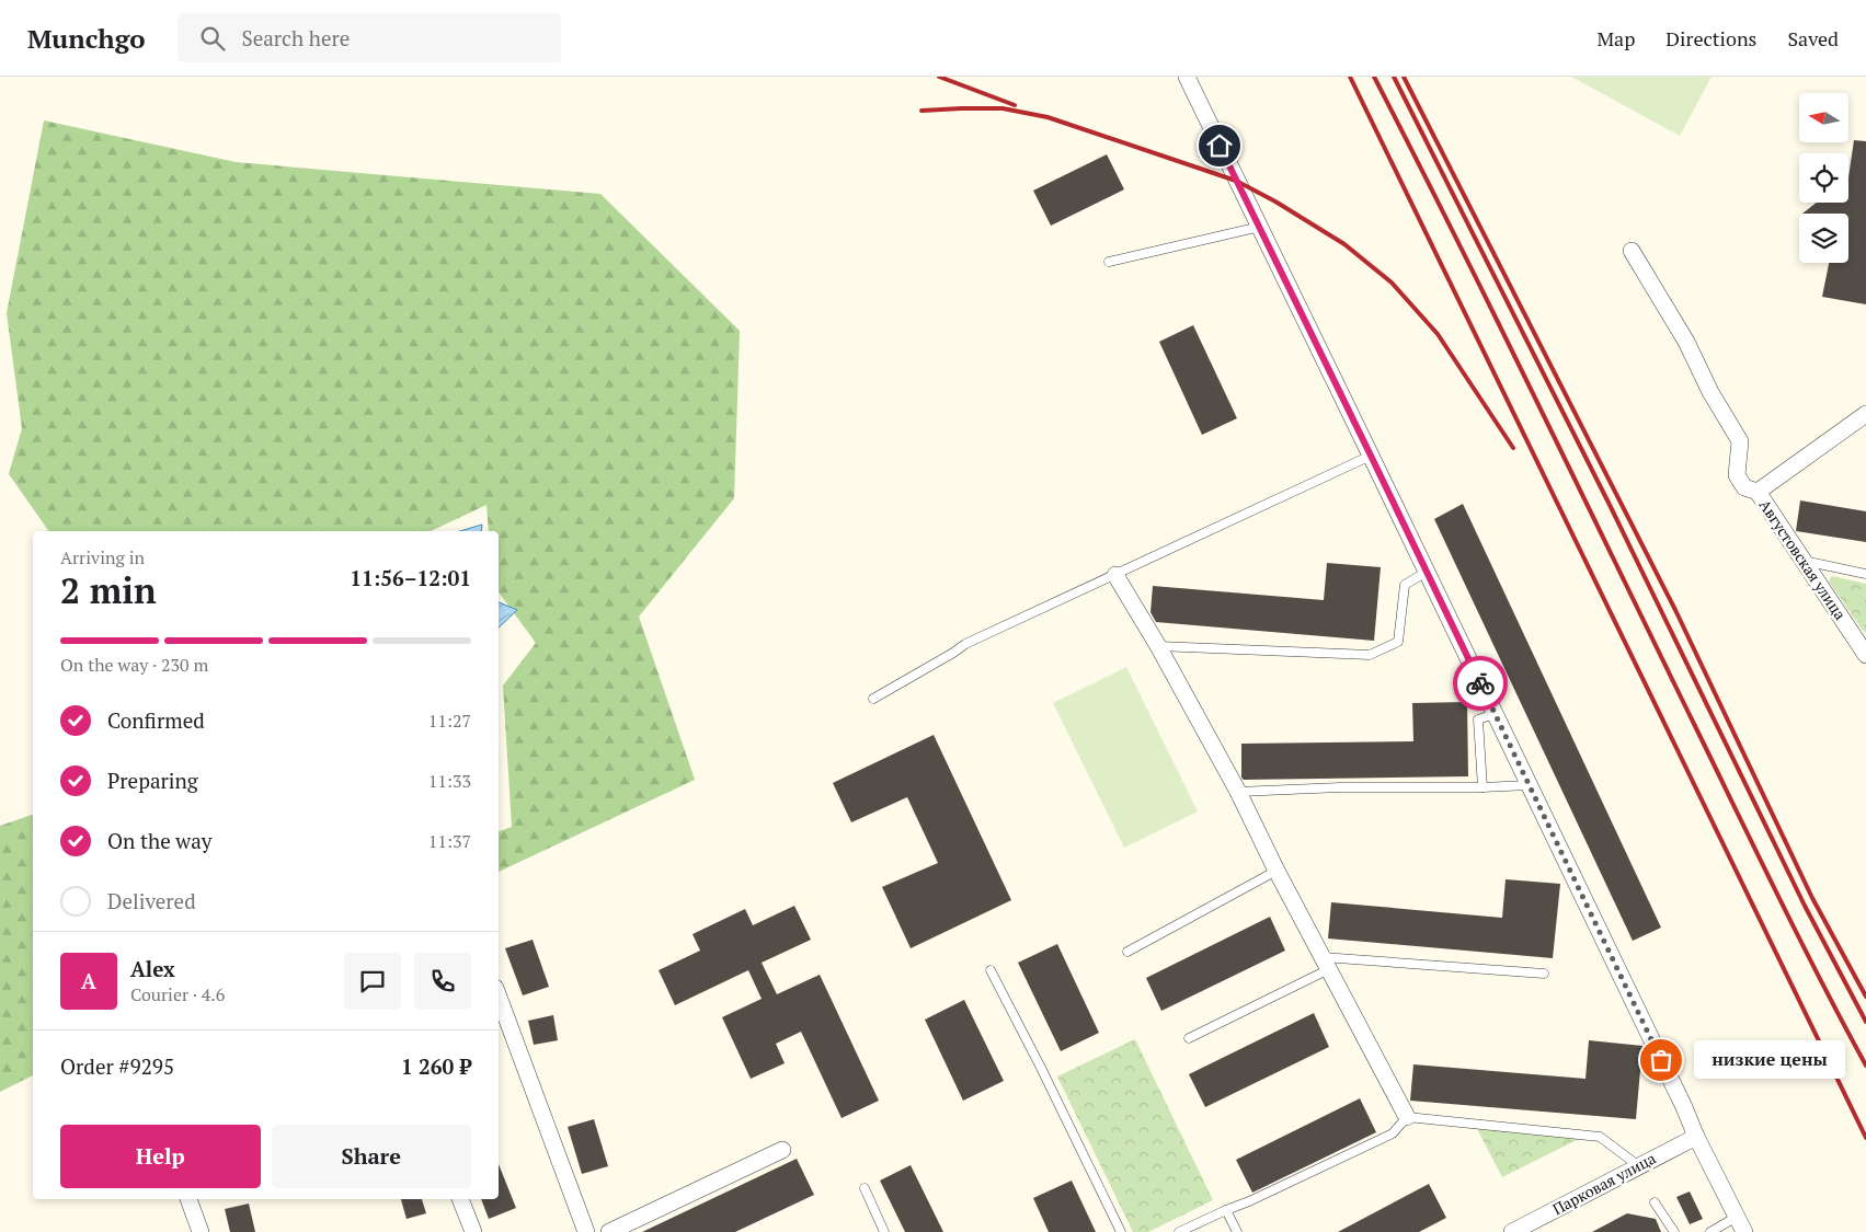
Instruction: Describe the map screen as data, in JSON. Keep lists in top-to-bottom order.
{
  "streets": {
    "street": ["Августовская улица", "Парковая улица"]
  },
  "places": ["низкие цены"],
  "north": "left",
  "page": {
    "header": "Munchgo",
    "search": "Search here",
    "nav": ["Map", "Directions", "Saved"],
    "heading": ["2 min", "Arriving in", "11:56–12:01"],
    "panel": [
      "Alex",
      "Courier · 4.6",
      "Order #9295",
      "1 260 ₽"
    ],
    "bar": "On the way · 230 m",
    "list": [
      ["Confirmed", "11:27"],
      ["Preparing", "11:33"],
      ["On the way", "11:37"],
      "Delivered"
    ],
    "round": "A",
    "bubble": "низкие цены",
    "buttons": ["Help", "Share"]
  }
}
